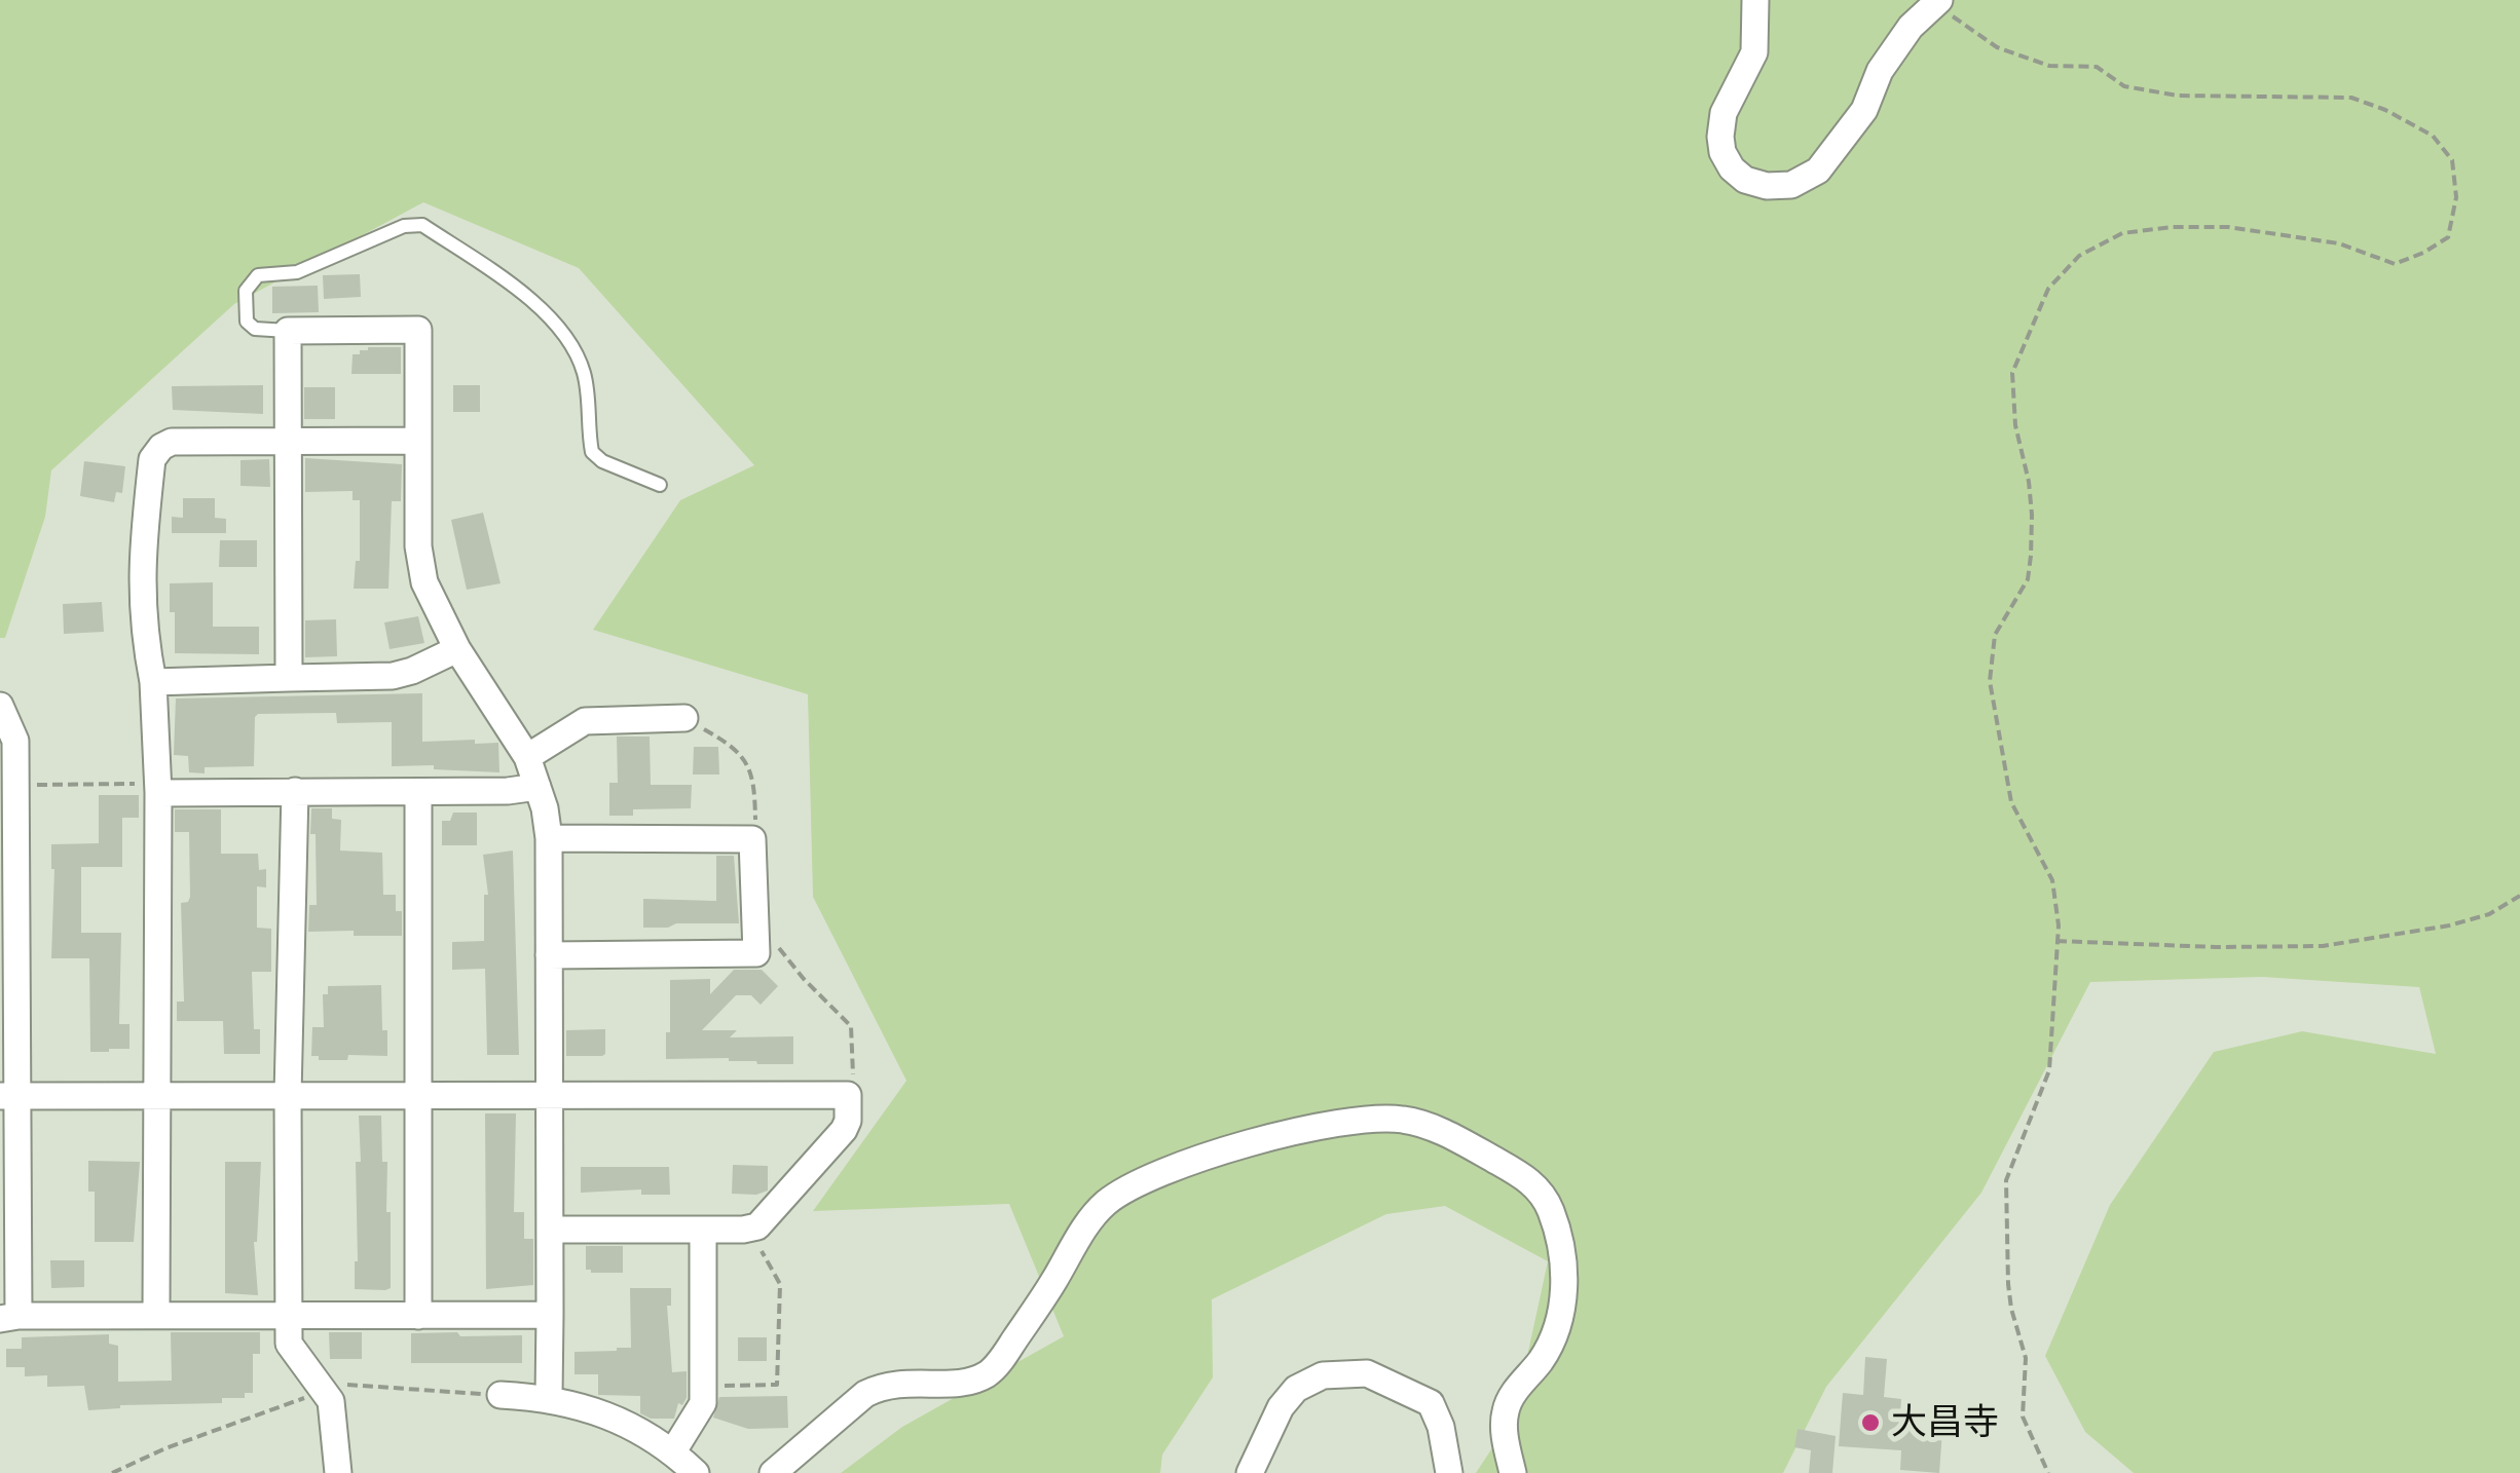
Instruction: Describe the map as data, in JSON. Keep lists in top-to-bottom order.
{
  "places": ["大昌寺"]
}
